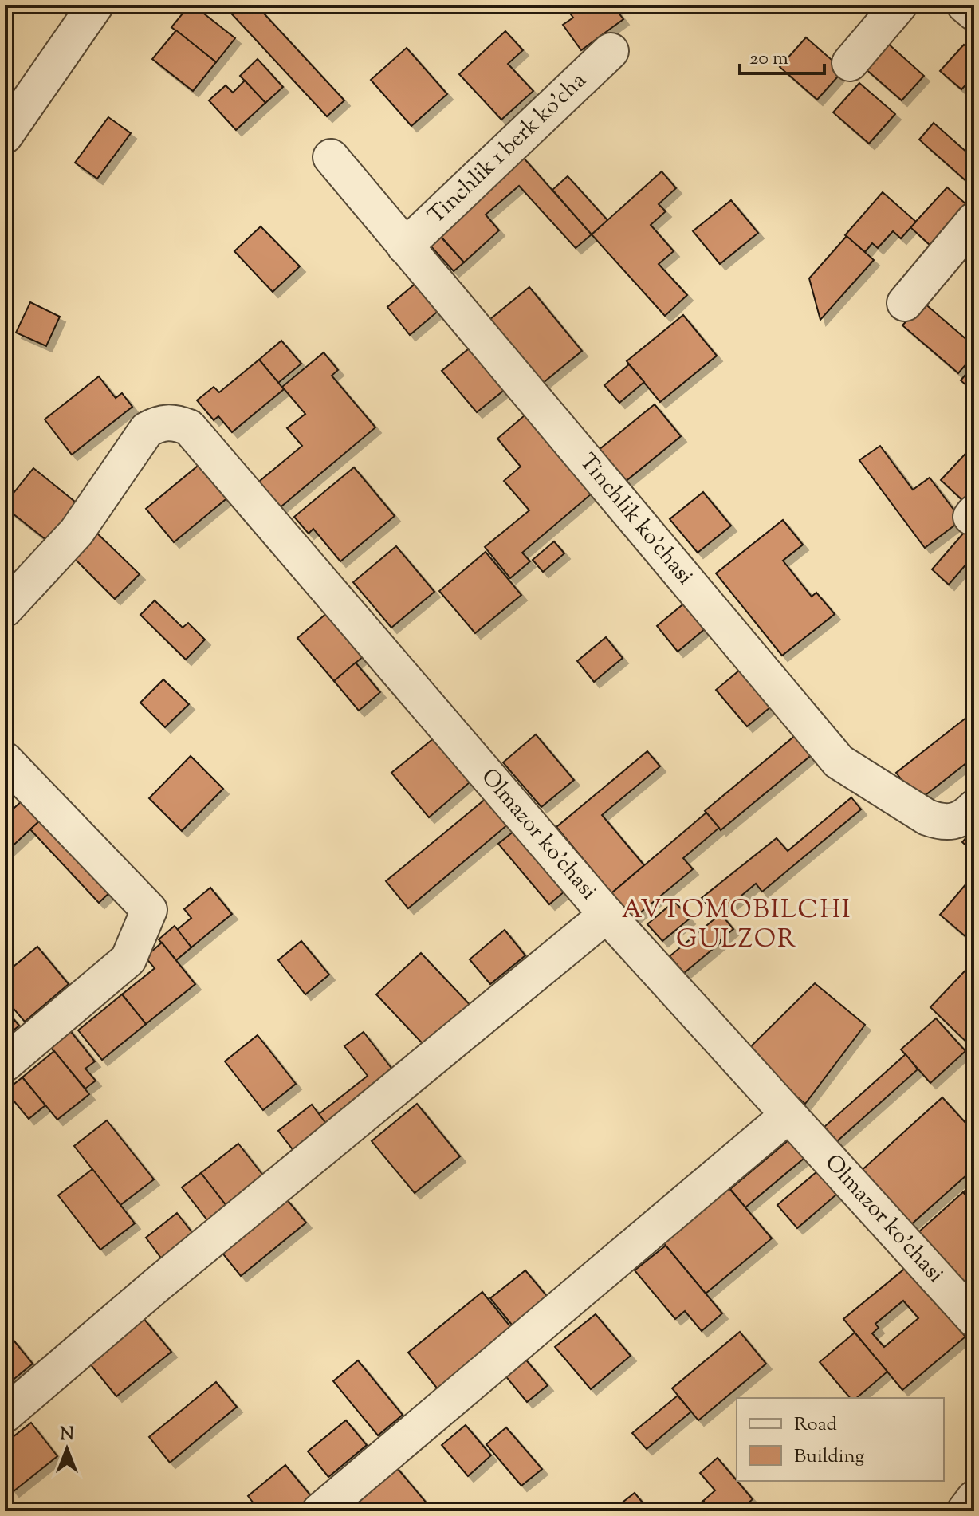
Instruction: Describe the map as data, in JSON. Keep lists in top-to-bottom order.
{
  "streets": {
    "street": ["Tinchlik 1 berk ko'cha", "Tinchlik ko'chasi", "Olmazor ko'chasi"]
  },
  "crossings": [
    ["Tinchlik 1 berk ko'cha", "Tinchlik ko'chasi"]
  ],
  "districts": ["AVTOMOBILCHI GULZOR"],
  "legend": ["Road", "Building"],
  "scale_bar": "20 m",
  "north": "top"
}
